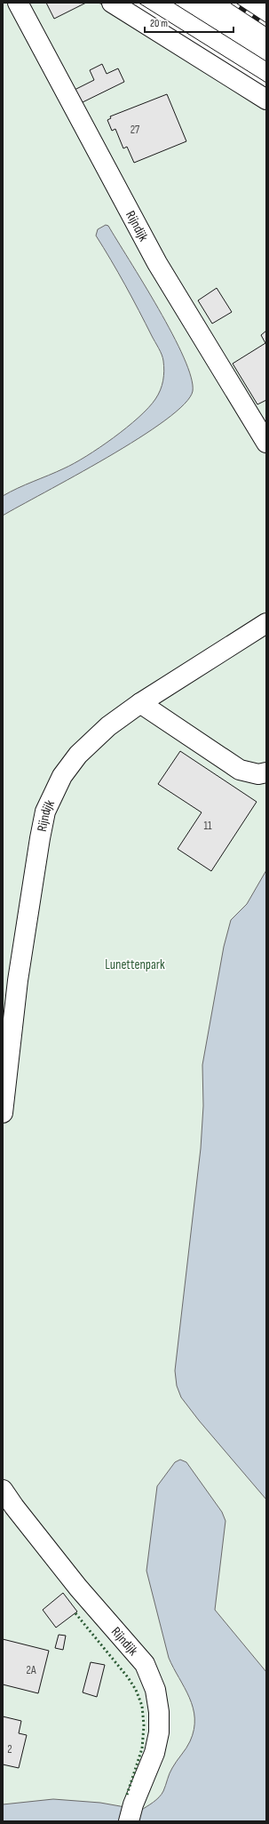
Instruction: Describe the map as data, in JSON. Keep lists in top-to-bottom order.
{
  "streets": {
    "street": ["Rijndijk"]
  },
  "parks": ["Lunettenpark"],
  "house_numbers": [
    "27",
    "11",
    "2A",
    "2"
  ],
  "scale_bar": "20 m"
}
